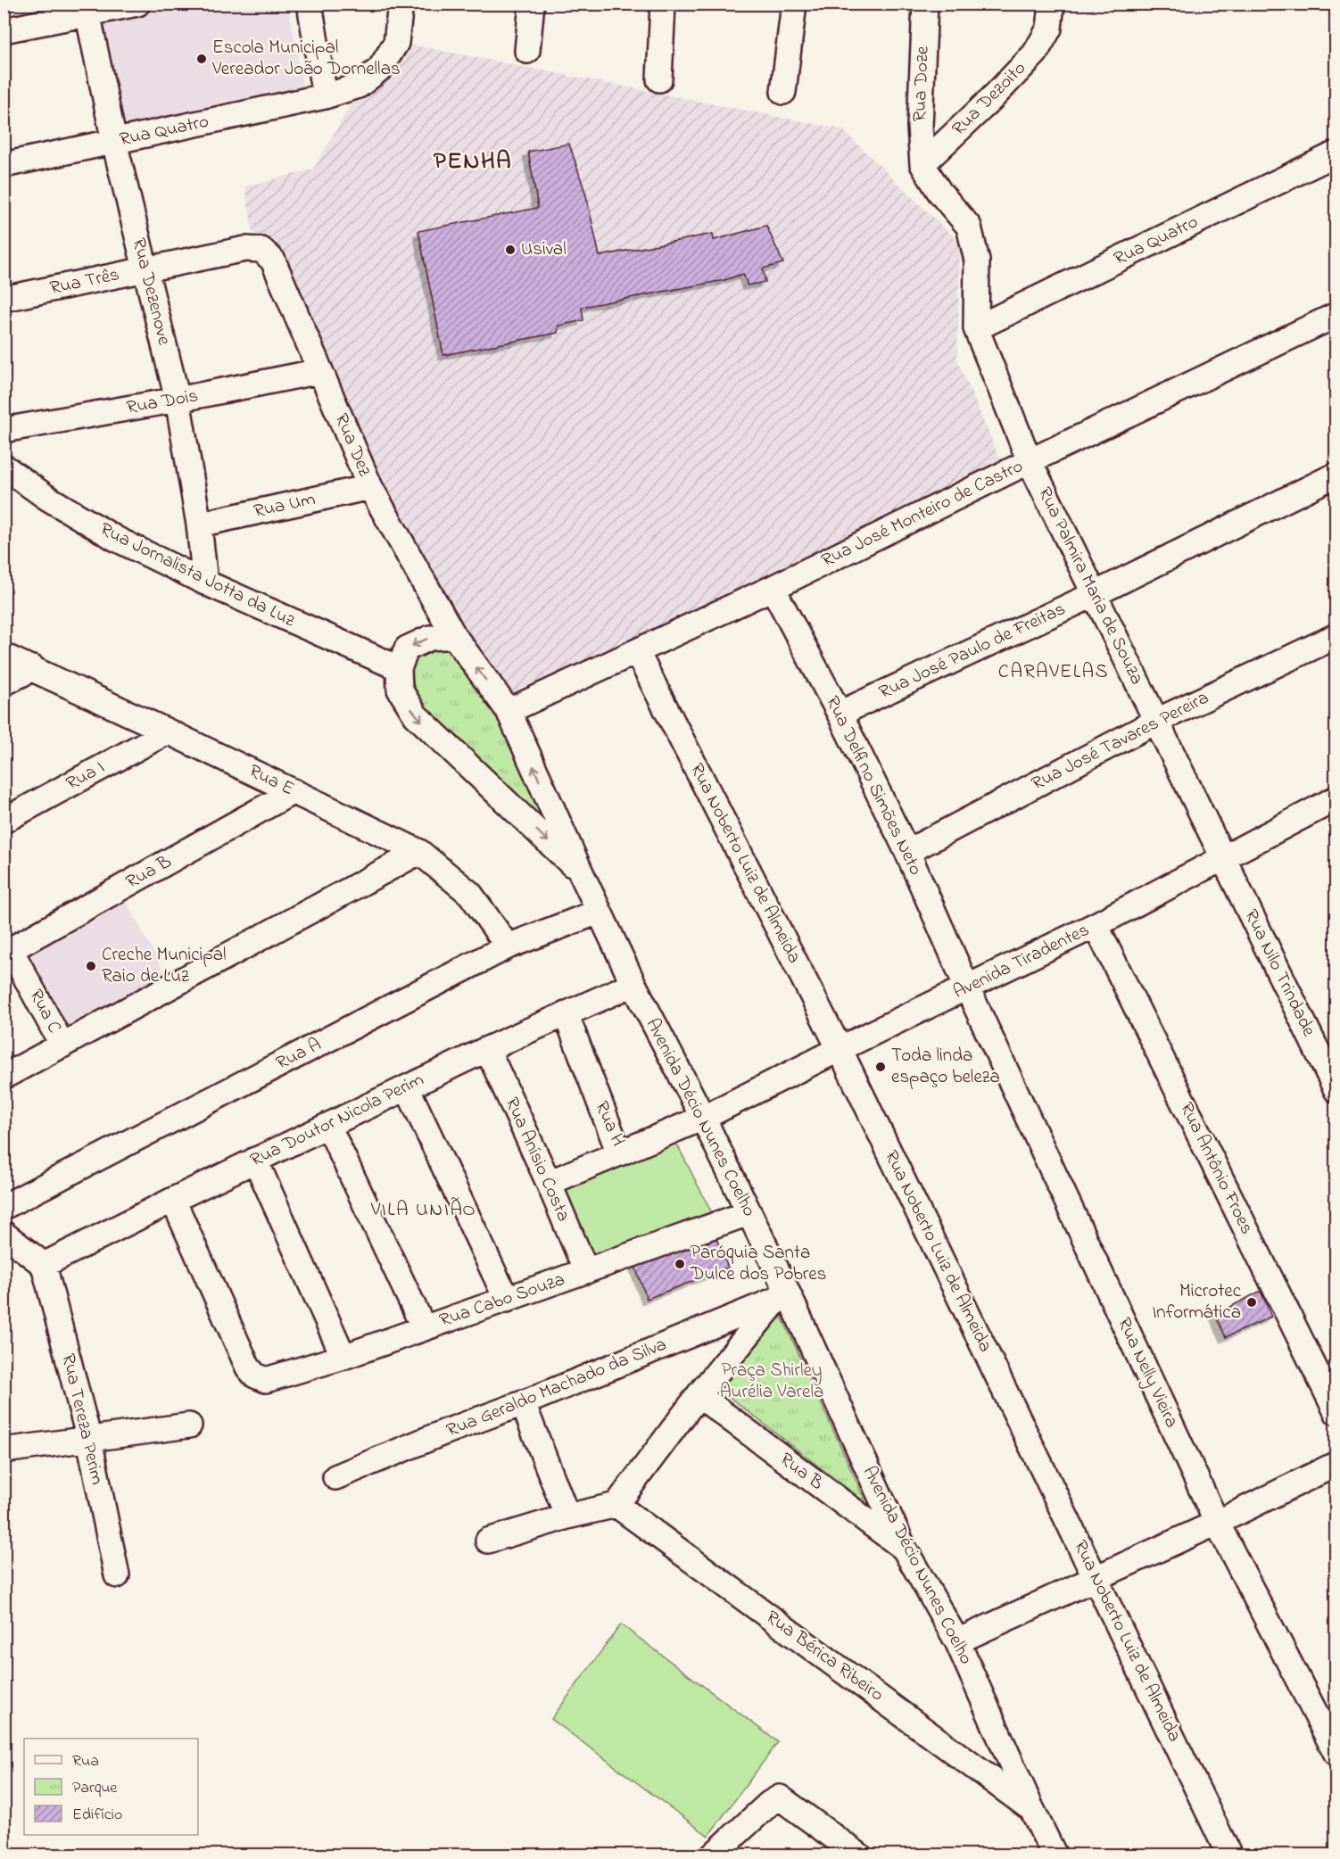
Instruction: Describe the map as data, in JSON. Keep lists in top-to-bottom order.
{
  "streets": {
    "street": [
      "Rua Doze",
      "Rua Dezoito",
      "Rua Quatro",
      "Rua Três",
      "Rua Dezenove",
      "Rua Dois",
      "Rua Dez",
      "Rua Um",
      "Rua José Monteiro de Castro",
      "Rua Jornalista Jotta da Luz",
      "Rua Palmira Maria de Souza",
      "Rua José Paulo de Freitas",
      "Rua José Tavares Pereira",
      "Rua I",
      "Rua E",
      "Rua Delfino Simões Neto",
      "Rua Noberto Luiz de Almeida",
      "Rua B",
      "Avenida Tiradentes",
      "Rua Nilo Trindade",
      "Rua C",
      "Rua A",
      "Avenida Décio Nunes Coelho",
      "Rua Doutor Nicola Perim",
      "Rua H",
      "Rua Anísio Costa",
      "Rua Antônio Froes",
      "Rua Cabo Souza",
      "Rua Nelly Vieira",
      "Rua Geraldo Machado da Silva",
      "Rua Tereza Perim",
      "Rua Bérica Ribeiro"
    ]
  },
  "crossings": [
    ["Rua Doze", "Rua Dezoito"],
    ["Rua Doze", "Rua Palmira Maria de Souza"],
    ["Rua Dezoito", "Rua Palmira Maria de Souza"],
    ["Rua Quatro", "Rua Dezenove"],
    ["Rua Quatro", "Rua Palmira Maria de Souza"],
    ["Rua Três", "Rua Dezenove"],
    ["Rua Três", "Rua Dez"],
    ["Rua Dezenove", "Rua Dois"],
    ["Rua Dezenove", "Rua Um"],
    ["Rua Dezenove", "Rua Jornalista Jotta da Luz"],
    ["Rua Dois", "Rua Dez"],
    ["Rua Dez", "Rua Um"],
    ["Rua Dez", "Rua José Monteiro de Castro"],
    ["Rua Dez", "Avenida Décio Nunes Coelho"],
    ["Rua José Monteiro de Castro", "Rua Palmira Maria de Souza"],
    ["Rua José Monteiro de Castro", "Rua Delfino Simões Neto"],
    ["Rua José Monteiro de Castro", "Rua Noberto Luiz de Almeida"],
    ["Rua José Monteiro de Castro", "Avenida Décio Nunes Coelho"],
    ["Rua Palmira Maria de Souza", "Rua José Paulo de Freitas"],
    ["Rua Palmira Maria de Souza", "Rua José Tavares Pereira"],
    ["Rua Palmira Maria de Souza", "Avenida Tiradentes"],
    ["Rua Palmira Maria de Souza", "Rua Nilo Trindade"],
    ["Rua José Paulo de Freitas", "Rua Delfino Simões Neto"],
    ["Rua José Tavares Pereira", "Rua Delfino Simões Neto"],
    ["Rua I", "Rua E"],
    ["Rua E", "Rua B"],
    ["Rua E", "Rua A"],
    ["Rua Delfino Simões Neto", "Avenida Tiradentes"],
    ["Rua Delfino Simões Neto", "Rua Nelly Vieira"],
    ["Rua Noberto Luiz de Almeida", "Avenida Tiradentes"],
    ["Rua B", "Rua C"],
    ["Rua B", "Avenida Décio Nunes Coelho"],
    ["Avenida Tiradentes", "Rua Nilo Trindade"],
    ["Avenida Tiradentes", "Avenida Décio Nunes Coelho"],
    ["Avenida Tiradentes", "Rua H"],
    ["Avenida Tiradentes", "Rua Antônio Froes"],
    ["Avenida Tiradentes", "Rua Nelly Vieira"],
    ["Rua A", "Avenida Décio Nunes Coelho"],
    ["Avenida Décio Nunes Coelho", "Rua Doutor Nicola Perim"],
    ["Avenida Décio Nunes Coelho", "Rua H"],
    ["Avenida Décio Nunes Coelho", "Rua Cabo Souza"],
    ["Avenida Décio Nunes Coelho", "Rua Geraldo Machado da Silva"],
    ["Avenida Décio Nunes Coelho", "Rua Bérica Ribeiro"],
    ["Rua Doutor Nicola Perim", "Rua H"],
    ["Rua Doutor Nicola Perim", "Rua Anísio Costa"],
    ["Rua Doutor Nicola Perim", "Rua Cabo Souza"],
    ["Rua Doutor Nicola Perim", "Rua Tereza Perim"],
    ["Rua Anísio Costa", "Rua Cabo Souza"]
  ],
  "districts": ["PENHA", "CARAVELAS", "VILA UNIÃO"],
  "parks": ["Praça Shirley Aurélia Varela"],
  "places": [
    "Escola Municipal Vereador João Dornellas",
    "Usival",
    "Creche Municipal Raio de Luz",
    "Toda linda espaço beleza",
    "Paróquia Santa Dulce dos Pobres",
    "Microtec Informática"
  ],
  "legend": ["Rua", "Parque", "Edifício"]
}
